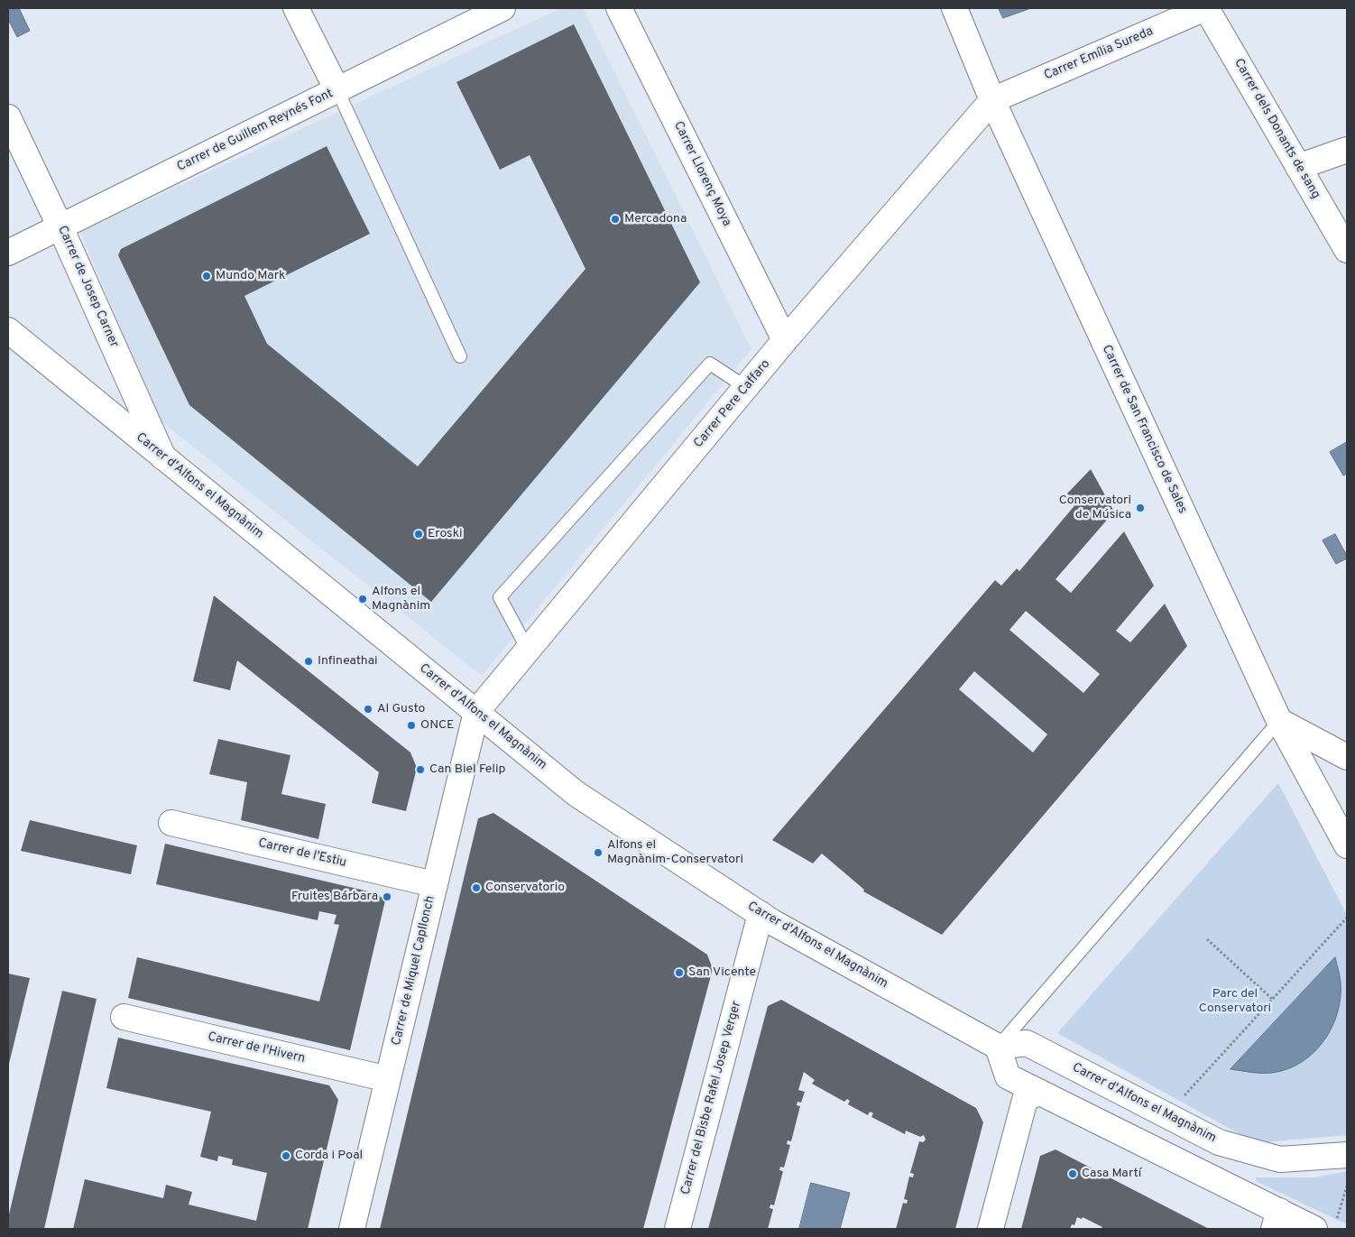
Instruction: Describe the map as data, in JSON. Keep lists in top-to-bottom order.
{
  "streets": {
    "street": [
      "Carrer Emília Sureda",
      "Carrer dels Donants de sang",
      "Carrer de Guillem Reynés Font",
      "Carrer Llorenç Moya",
      "Carrer de Josep Carner",
      "Carrer Pere Caffaro",
      "Carrer de San Francisco de Sales",
      "Carrer d'Alfons el Magnànim",
      "Carrer de l'Estiu",
      "Carrer de Miquel Capllonch",
      "Carrer de l'Hivern",
      "Carrer del Bisbe Rafel Josep Verger"
    ]
  },
  "crossings": [
    ["Carrer Emília Sureda", "Carrer dels Donants de sang"],
    ["Carrer Emília Sureda", "Carrer Pere Caffaro"],
    ["Carrer Emília Sureda", "Carrer de San Francisco de Sales"],
    ["Carrer de Guillem Reynés Font", "Carrer de Josep Carner"],
    ["Carrer Llorenç Moya", "Carrer Pere Caffaro"],
    ["Carrer de Josep Carner", "Carrer d'Alfons el Magnànim"],
    ["Carrer Pere Caffaro", "Carrer de San Francisco de Sales"],
    ["Carrer Pere Caffaro", "Carrer d'Alfons el Magnànim"],
    ["Carrer Pere Caffaro", "Carrer de Miquel Capllonch"],
    ["Carrer d'Alfons el Magnànim", "Carrer de Miquel Capllonch"],
    ["Carrer d'Alfons el Magnànim", "Carrer del Bisbe Rafel Josep Verger"],
    ["Carrer de l'Estiu", "Carrer de Miquel Capllonch"],
    ["Carrer de Miquel Capllonch", "Carrer de l'Hivern"]
  ],
  "parks": ["Parc del Conservatori"],
  "places": [
    "Mercadona",
    "Mundo Mark",
    "Conservatori de Música",
    "Eroski",
    "Alfons el Magnànim",
    "Infineathai",
    "Al Gusto",
    "ONCE",
    "Can Biel Felip",
    "Alfons el Magnànim-Conservatori",
    "Conservatorio",
    "Fruites Bárbara",
    "San Vicente",
    "Corda i Poal",
    "Casa Martí"
  ]
}
